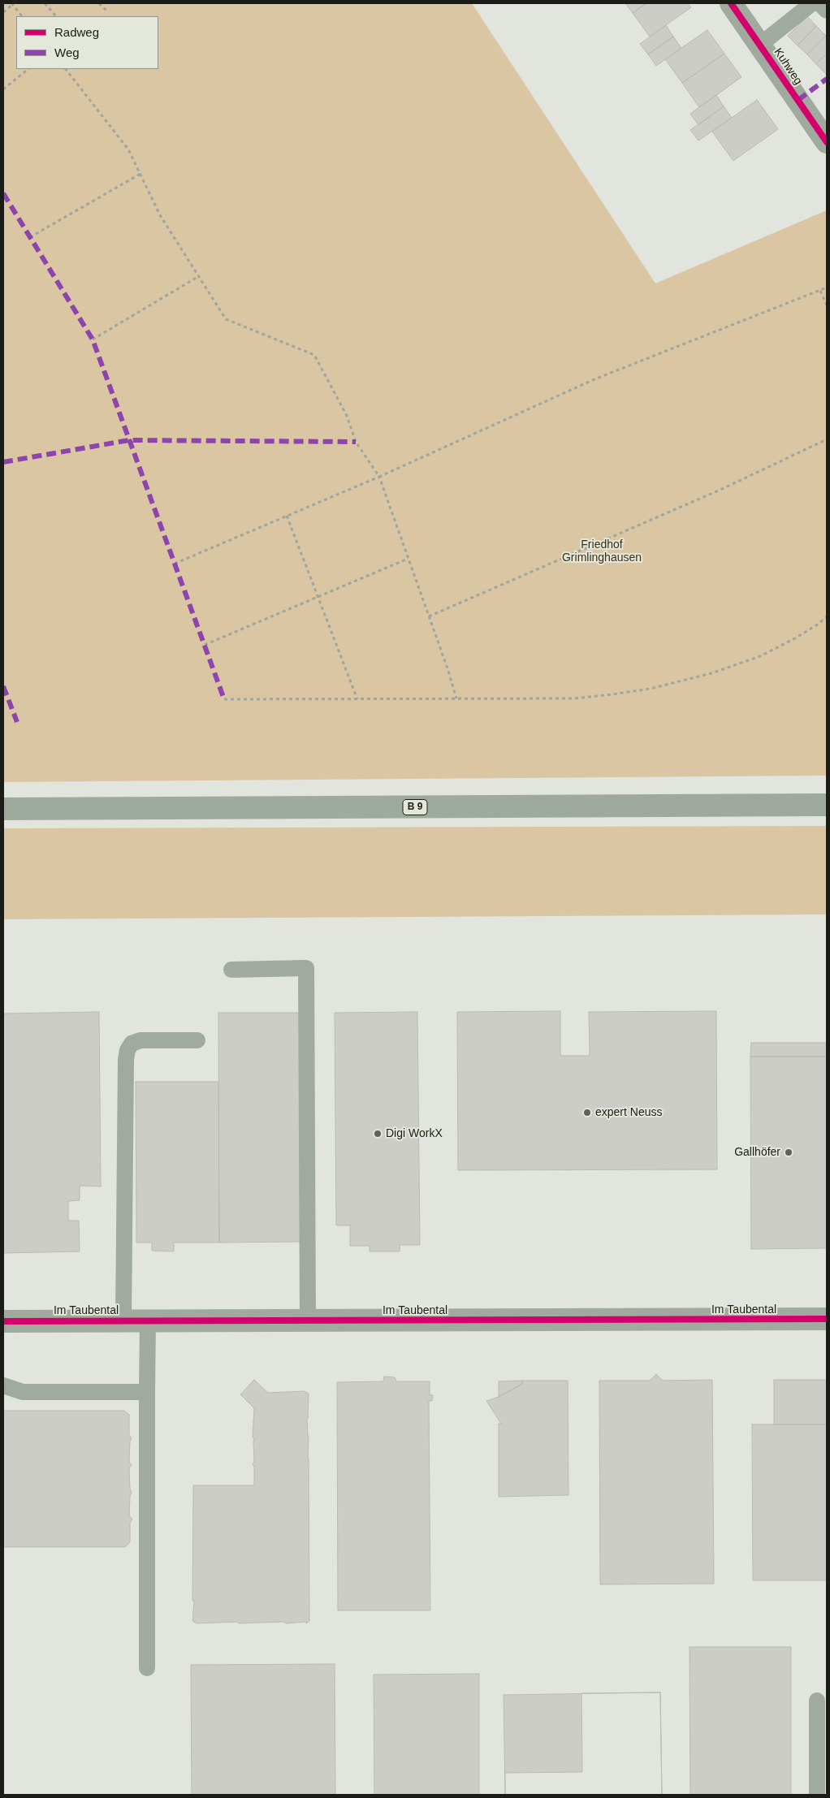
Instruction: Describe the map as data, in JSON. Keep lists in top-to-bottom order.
{
  "streets": {
    "main road": ["B 9"],
    "street": ["Kuhweg", "Im Taubental"]
  },
  "parks": ["Friedhof Grimlinghausen"],
  "places": ["expert Neuss", "Digi WorkX", "Gallhöfer"],
  "legend": ["Radweg", "Weg"]
}
